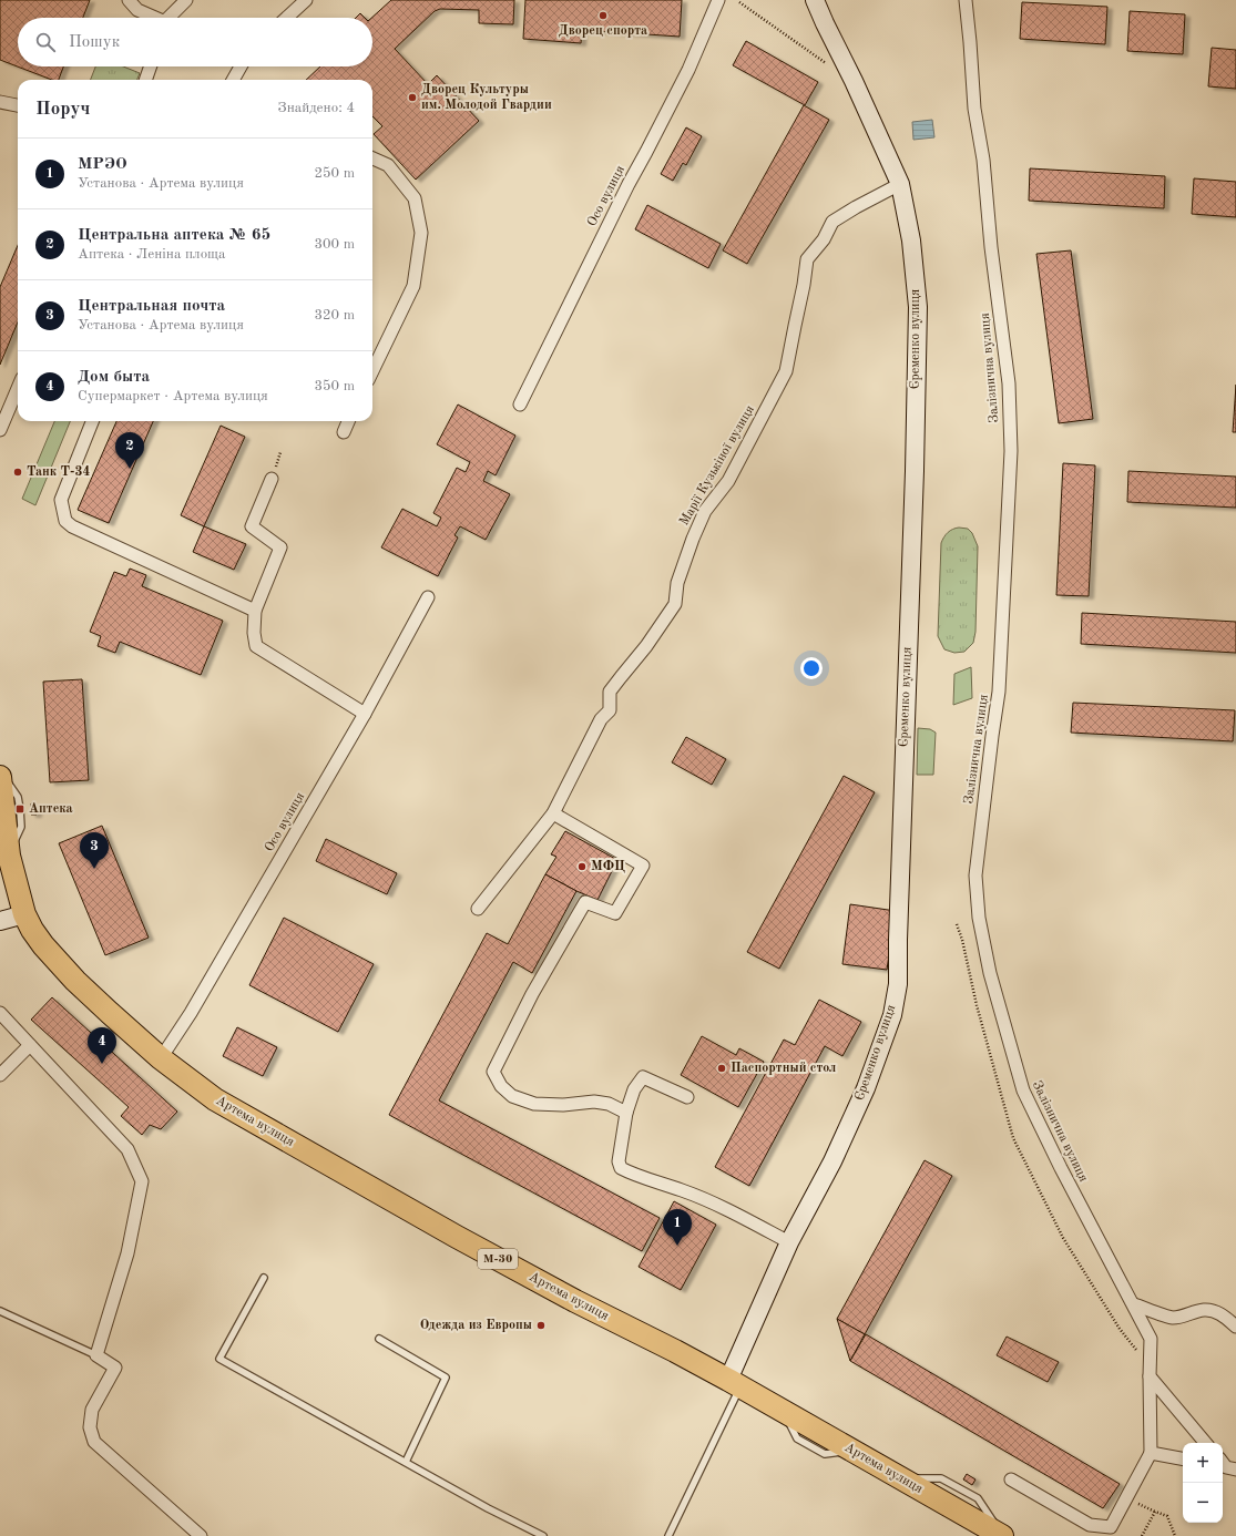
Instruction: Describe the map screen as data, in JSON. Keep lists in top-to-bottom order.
{
  "streets": {
    "highway": ["Артема вулиця", "М-30"],
    "street": [
      "Осо вулиця",
      "Єременко вулиця",
      "Залізнична вулиця",
      "Марії Кузькіної вулиця"
    ]
  },
  "crossings": [
    ["Осо вулиця", "Артема вулиця"],
    ["Єременко вулиця", "Марії Кузькіної вулиця"],
    ["Єременко вулиця", "Артема вулиця"],
    ["Артема вулиця", "М-30"]
  ],
  "places": {
    "other": [
      "Дворец спорта",
      "Дворец Культуры им. Молодой Гвардии",
      "Танк Т-34",
      "МФЦ",
      "Паспортный стол",
      "Одежда из Европы"
    ],
    "transit": ["Аптека"]
  },
  "page": {
    "search": "Пошук",
    "heading": ["Поруч", "Знайдено: 4"],
    "list": [
      {
        "mark": "1",
        "name": "МРЭО",
        "note": "Установа · Артема вулиця",
        "value": "250 m"
      },
      {
        "mark": "2",
        "name": "Центральна аптека № 65",
        "note": "Аптека · Леніна площа",
        "value": "300 m"
      },
      {
        "mark": "3",
        "name": "Центральная почта",
        "note": "Установа · Артема вулиця",
        "value": "320 m"
      },
      {
        "mark": "4",
        "name": "Дом быта",
        "note": "Супермаркет · Артема вулиця",
        "value": "350 m"
      }
    ],
    "pins": [
      "2",
      "3",
      "4",
      "1"
    ],
    "map_buttons": ["+", "−"]
  }
}
